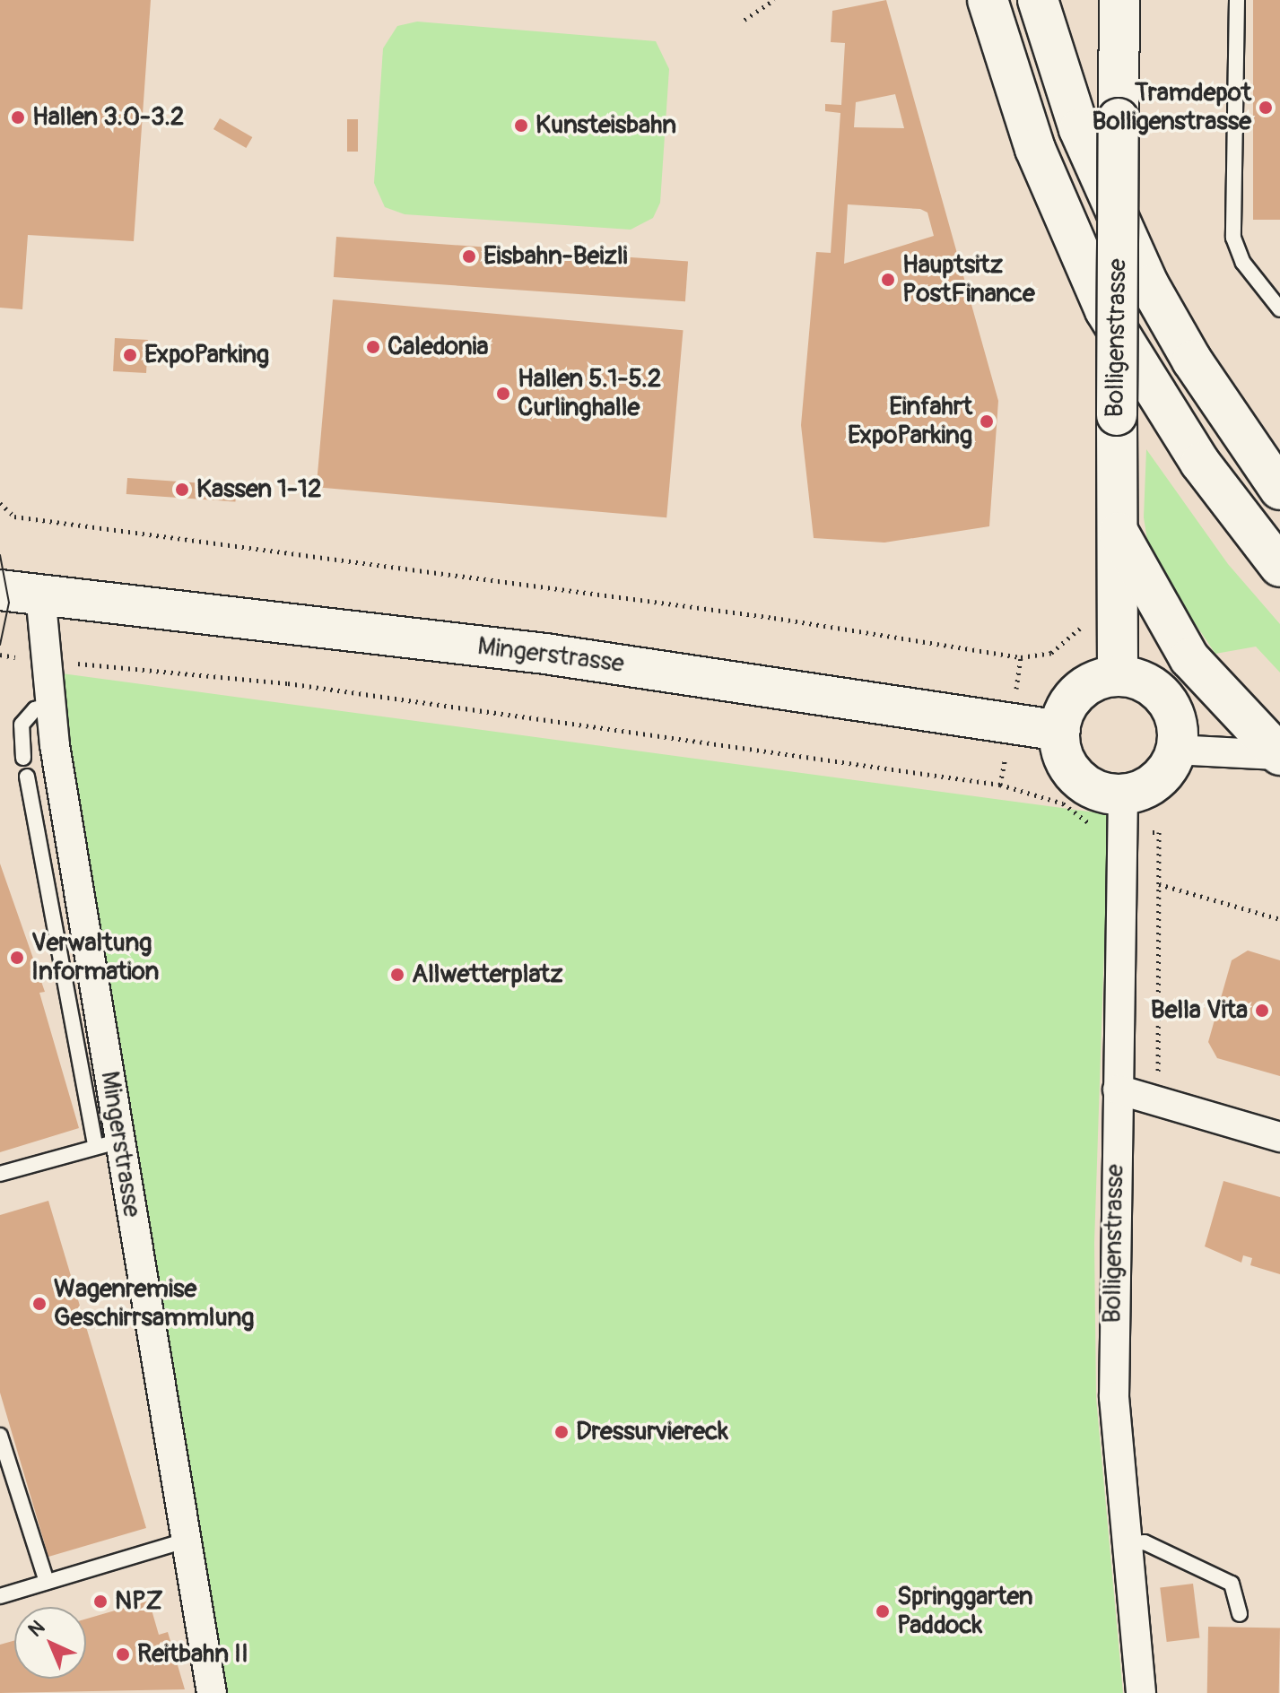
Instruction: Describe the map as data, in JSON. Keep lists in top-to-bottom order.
{
  "streets": {
    "main road": ["Bolligenstrasse", "Mingerstrasse"]
  },
  "crossings": [
    ["Bolligenstrasse", "Mingerstrasse"]
  ],
  "places": [
    "Tramdepot Bolligenstrasse",
    "Hallen 3.0-3.2",
    "Kunsteisbahn",
    "Eisbahn-Beizli",
    "Hauptsitz PostFinance",
    "Caledonia",
    "ExpoParking",
    "Hallen 5.1-5.2 Curlinghalle",
    "Einfahrt ExpoParking",
    "Kassen 1-12",
    "Verwaltung Information",
    "Allwetterplatz",
    "Bella Vita",
    "Wagenremise Geschirrsammlung",
    "Dressurviereck",
    "NPZ",
    "Springgarten Paddock",
    "Reitbahn II"
  ],
  "north": "top left"
}
